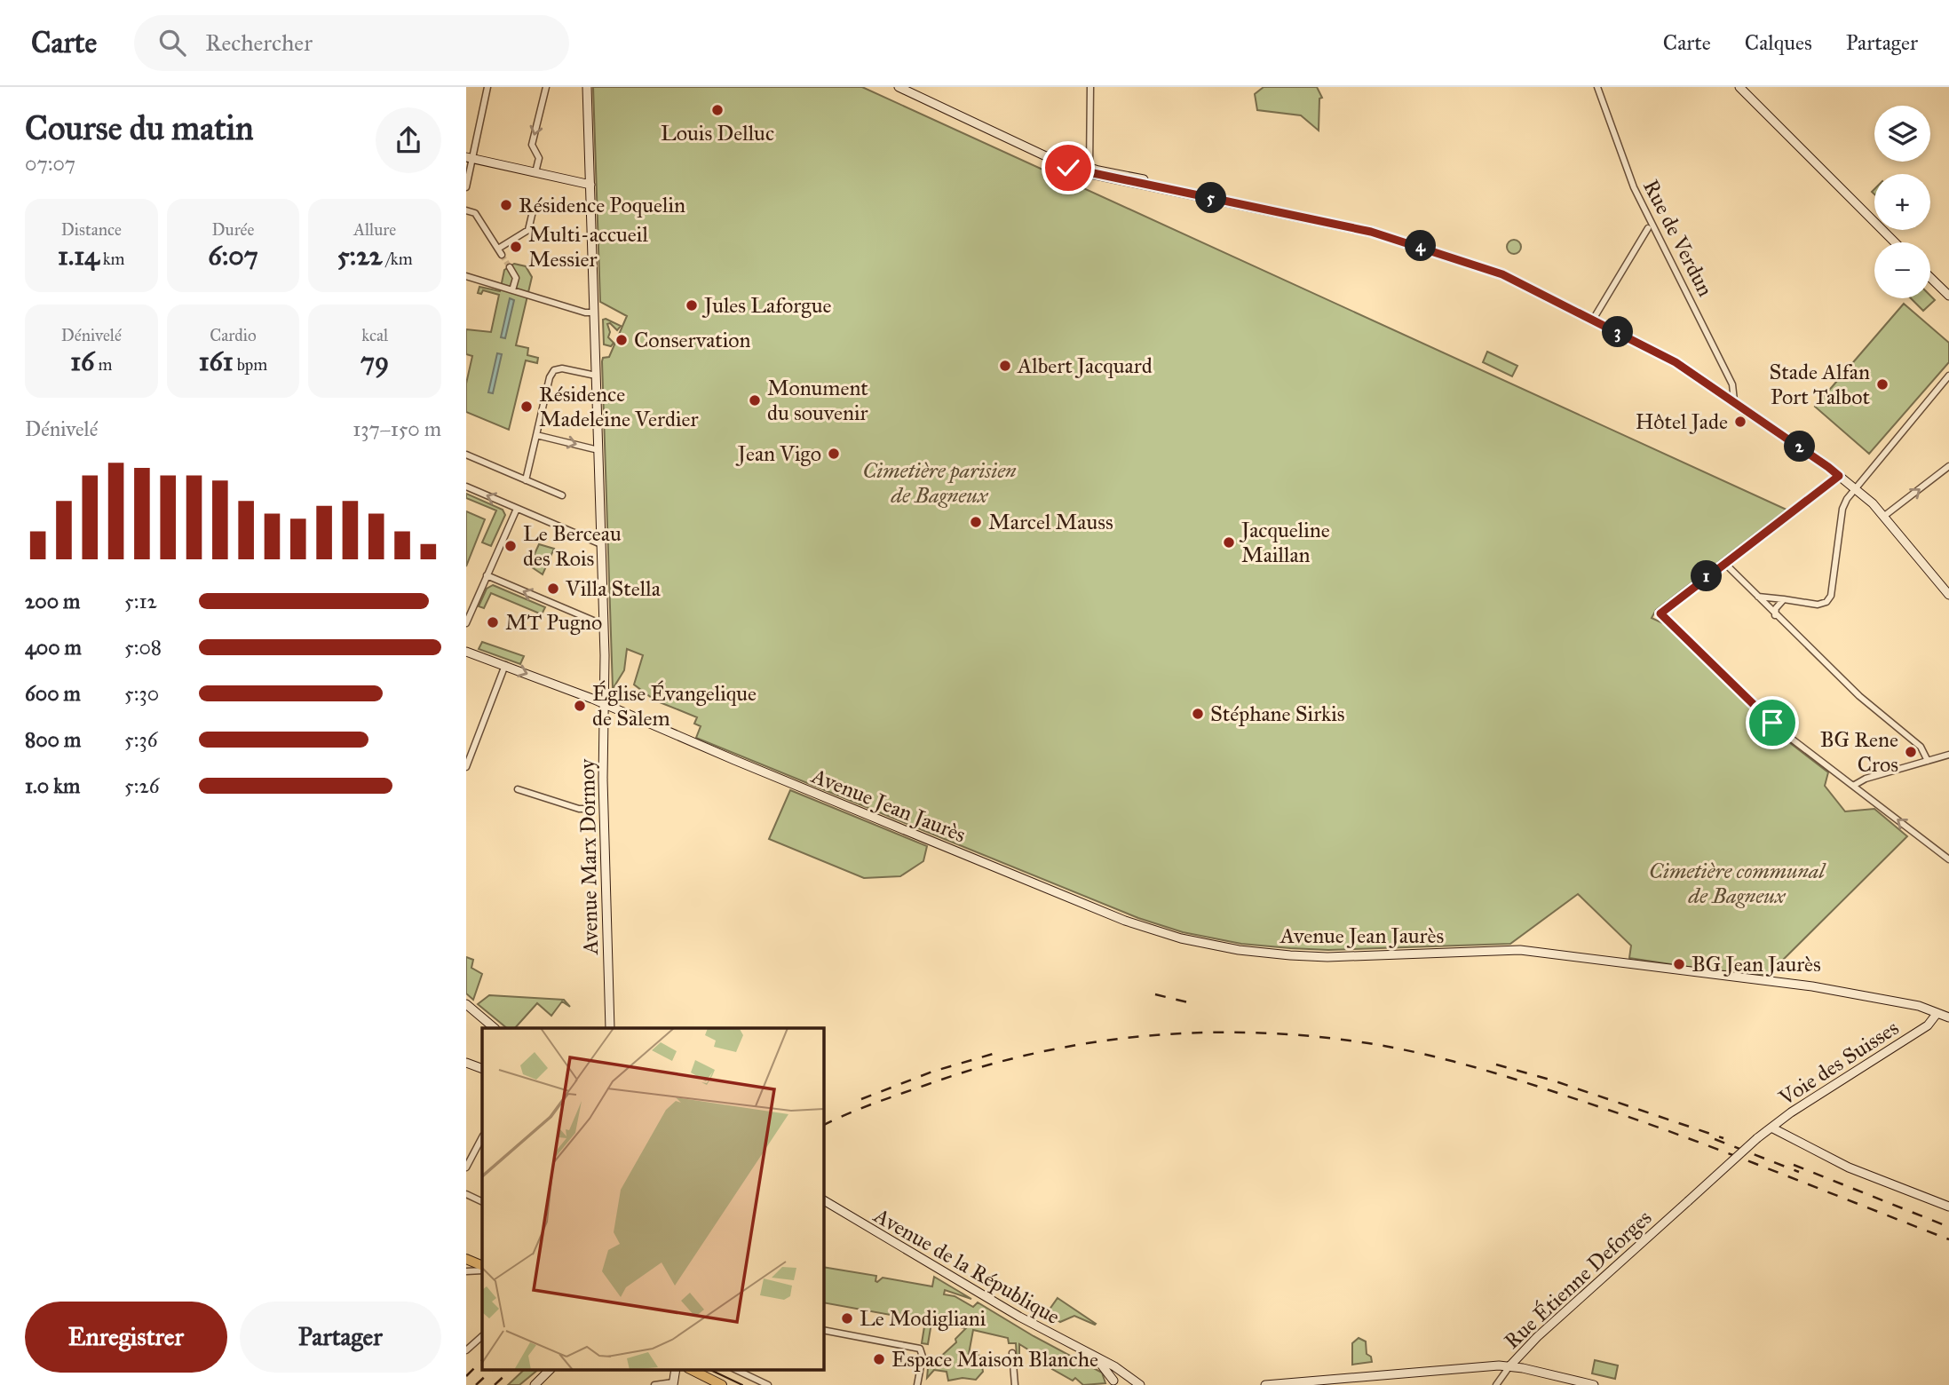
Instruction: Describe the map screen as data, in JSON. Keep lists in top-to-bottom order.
{
  "streets": {
    "street": [
      "Rue de Verdun",
      "Avenue Jean Jaurès",
      "Avenue Marx Dormoy",
      "Voie des Suisses",
      "Avenue de la République",
      "Rue Étienne Deforges"
    ]
  },
  "crossings": [
    ["Avenue Jean Jaurès", "Avenue Marx Dormoy"],
    ["Avenue Jean Jaurès", "Voie des Suisses"],
    ["Voie des Suisses", "Rue Étienne Deforges"]
  ],
  "parks": ["Cimetière parisien de Bagneux", "Cimetière communal de Bagneux"],
  "places": [
    "Louis Delluc",
    "Résidence Poquelin",
    "Multi-accueil Messier",
    "Jules Laforgue",
    "Conservation",
    "Albert Jacquard",
    "Stade Alfan Port Talbot",
    "Monument du souvenir",
    "Résidence Madeleine Verdier",
    "Hôtel Jade",
    "Jean Vigo",
    "Marcel Mauss",
    "Jacqueline Maillan",
    "Le Berceau des Rois",
    "Villa Stella",
    "MT Pugno",
    "Église Évangelique de Salem",
    "Stéphane Sirkis",
    "BG Rene Cros",
    "BG Jean Jaurès",
    "Le Modigliani",
    "Espace Maison Blanche"
  ],
  "page": {
    "header": "Carte",
    "search": "Rechercher",
    "nav": ["Carte", "Calques", "Partager"],
    "heading": ["Course du matin", "07:07"],
    "map_buttons": ["+", "−"],
    "pins": [
      "5",
      "4",
      "3",
      "2",
      "1"
    ],
    "stats": [
      ["Distance", "1.14 km"],
      ["Durée", "6:07"],
      ["Allure", "5:22 /km"],
      ["Dénivelé", "16 m"],
      ["Cardio", "161 bpm"],
      ["kcal", "79"]
    ],
    "chart": ["Dénivelé", "137–150 m"],
    "list": [
      {
        "name": "200 m",
        "note": "5:12"
      },
      {
        "name": "400 m",
        "note": "5:08"
      },
      {
        "name": "600 m",
        "note": "5:30"
      },
      {
        "name": "800 m",
        "note": "5:36"
      },
      {
        "name": "1.0 km",
        "note": "5:26"
      }
    ],
    "buttons": ["Enregistrer", "Partager"]
  }
}
